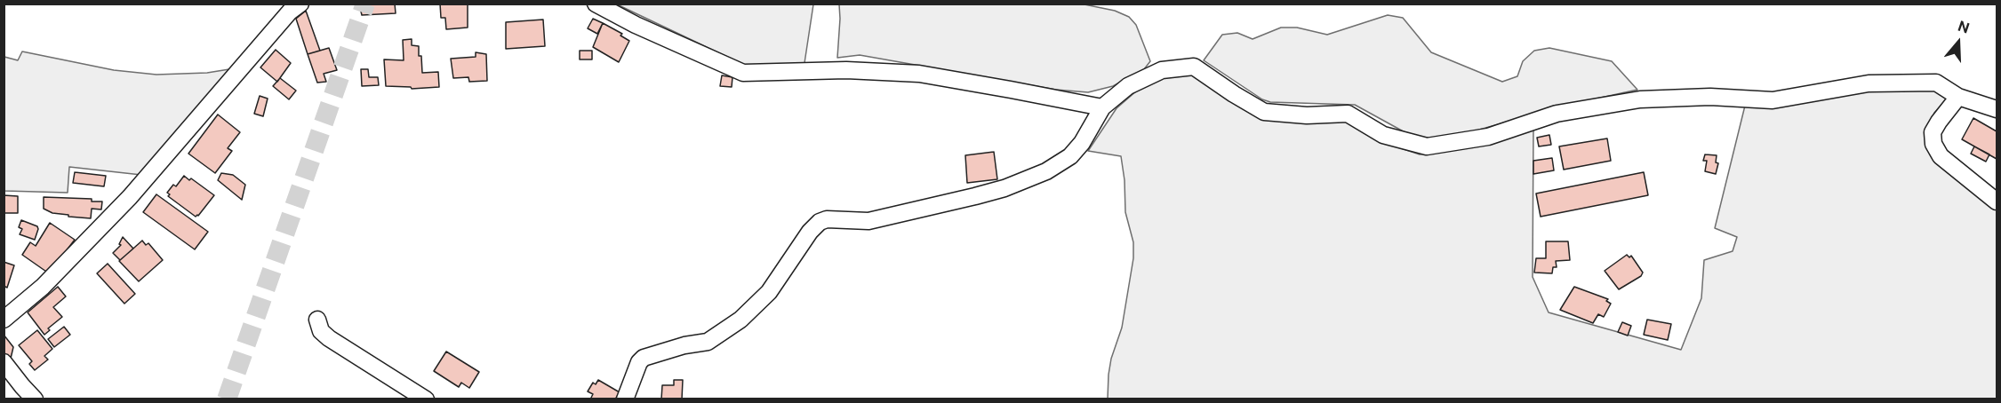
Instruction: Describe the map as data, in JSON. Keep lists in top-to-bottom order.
{
  "north": "top"
}
